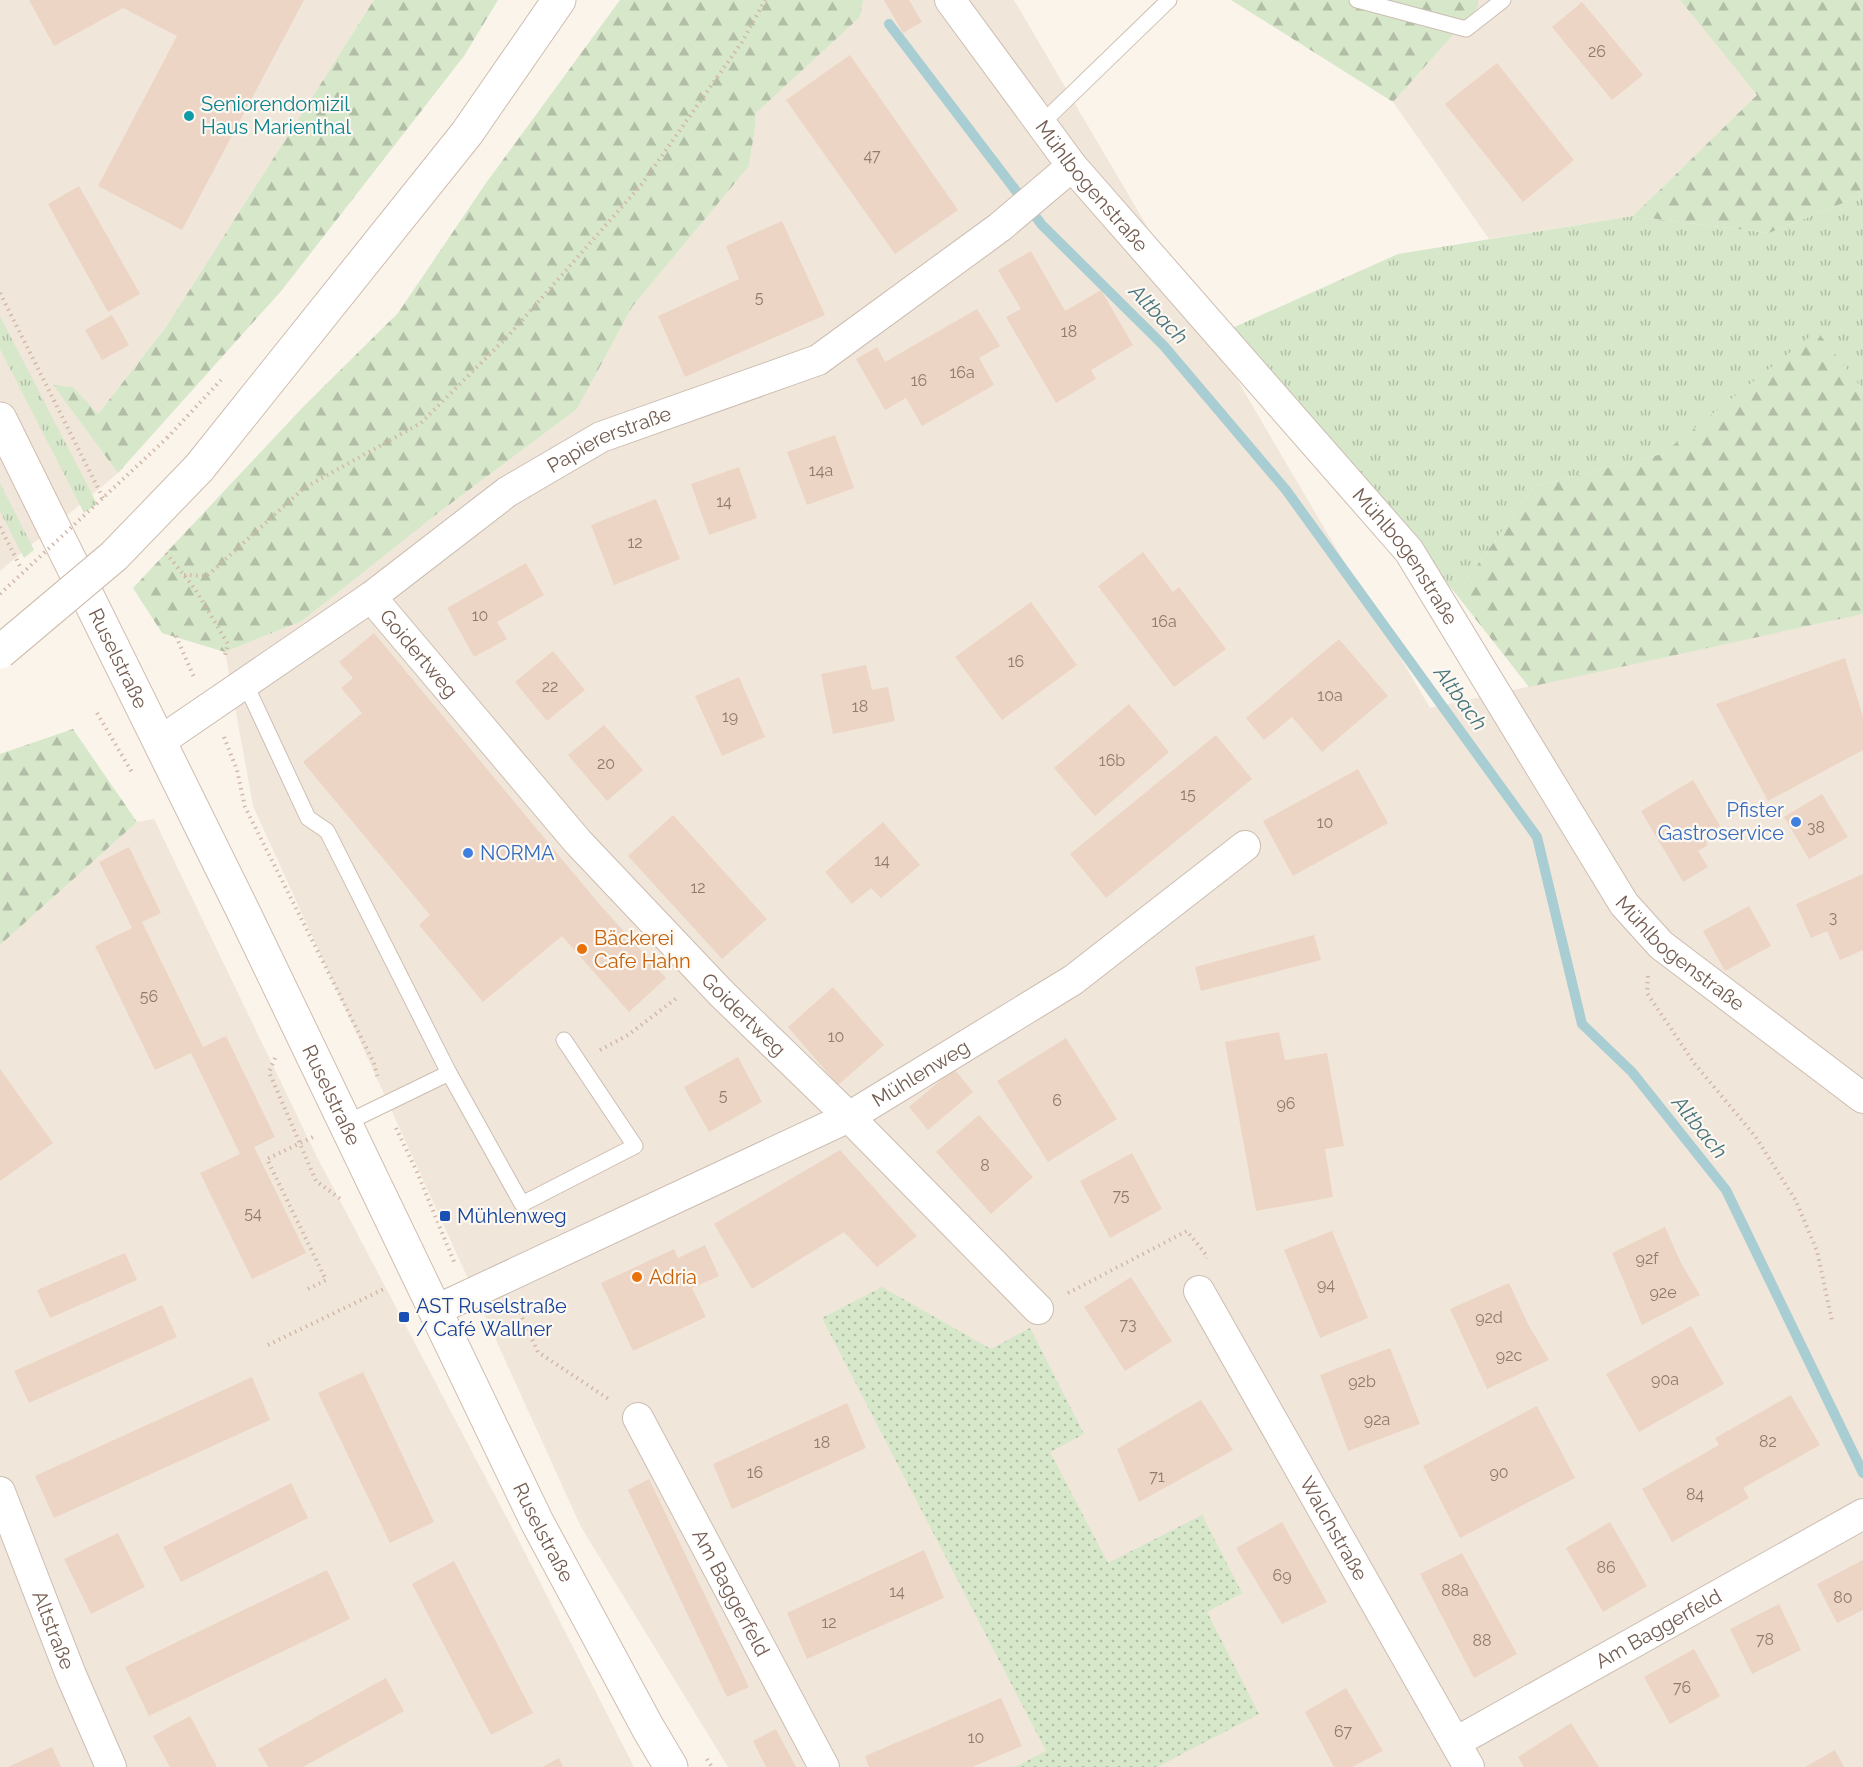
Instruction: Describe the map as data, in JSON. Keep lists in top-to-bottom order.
{
  "streets": {
    "main road": ["Ruselstraße"],
    "street": [
      "Mühlbogenstraße",
      "Papiererstraße",
      "Goidertweg",
      "Mühlenweg",
      "Walchstraße",
      "Am Baggerfeld",
      "Altstraße"
    ]
  },
  "crossings": [
    ["Mühlbogenstraße", "Papiererstraße"],
    ["Papiererstraße", "Goidertweg"],
    ["Papiererstraße", "Ruselstraße"],
    ["Goidertweg", "Mühlenweg"],
    ["Ruselstraße", "Mühlenweg"],
    ["Walchstraße", "Am Baggerfeld"]
  ],
  "water": ["Altbach"],
  "places": {
    "other": [
      "Seniorendomizil Haus Marienthal",
      "Pfister Gastroservice",
      "NORMA",
      "Bäckerei Cafe Hahn",
      "Adria"
    ],
    "transit": ["Mühlenweg", "AST Ruselstraße / Café Wallner"]
  },
  "house_numbers": [
    "26",
    "47",
    "5",
    "18",
    "16a",
    "16",
    "14a",
    "14",
    "12",
    "10",
    "16a",
    "16",
    "22",
    "10a",
    "18",
    "19",
    "16b",
    "20",
    "15",
    "10",
    "38",
    "14",
    "12",
    "3",
    "56",
    "10",
    "5",
    "6",
    "96",
    "8",
    "75",
    "54",
    "92f",
    "94",
    "92e",
    "92d",
    "73",
    "92c",
    "90a",
    "92b",
    "92a",
    "82",
    "18",
    "16",
    "90",
    "71",
    "84",
    "86",
    "69",
    "88a",
    "14",
    "80",
    "12",
    "78",
    "88",
    "76",
    "67",
    "10"
  ]
}
